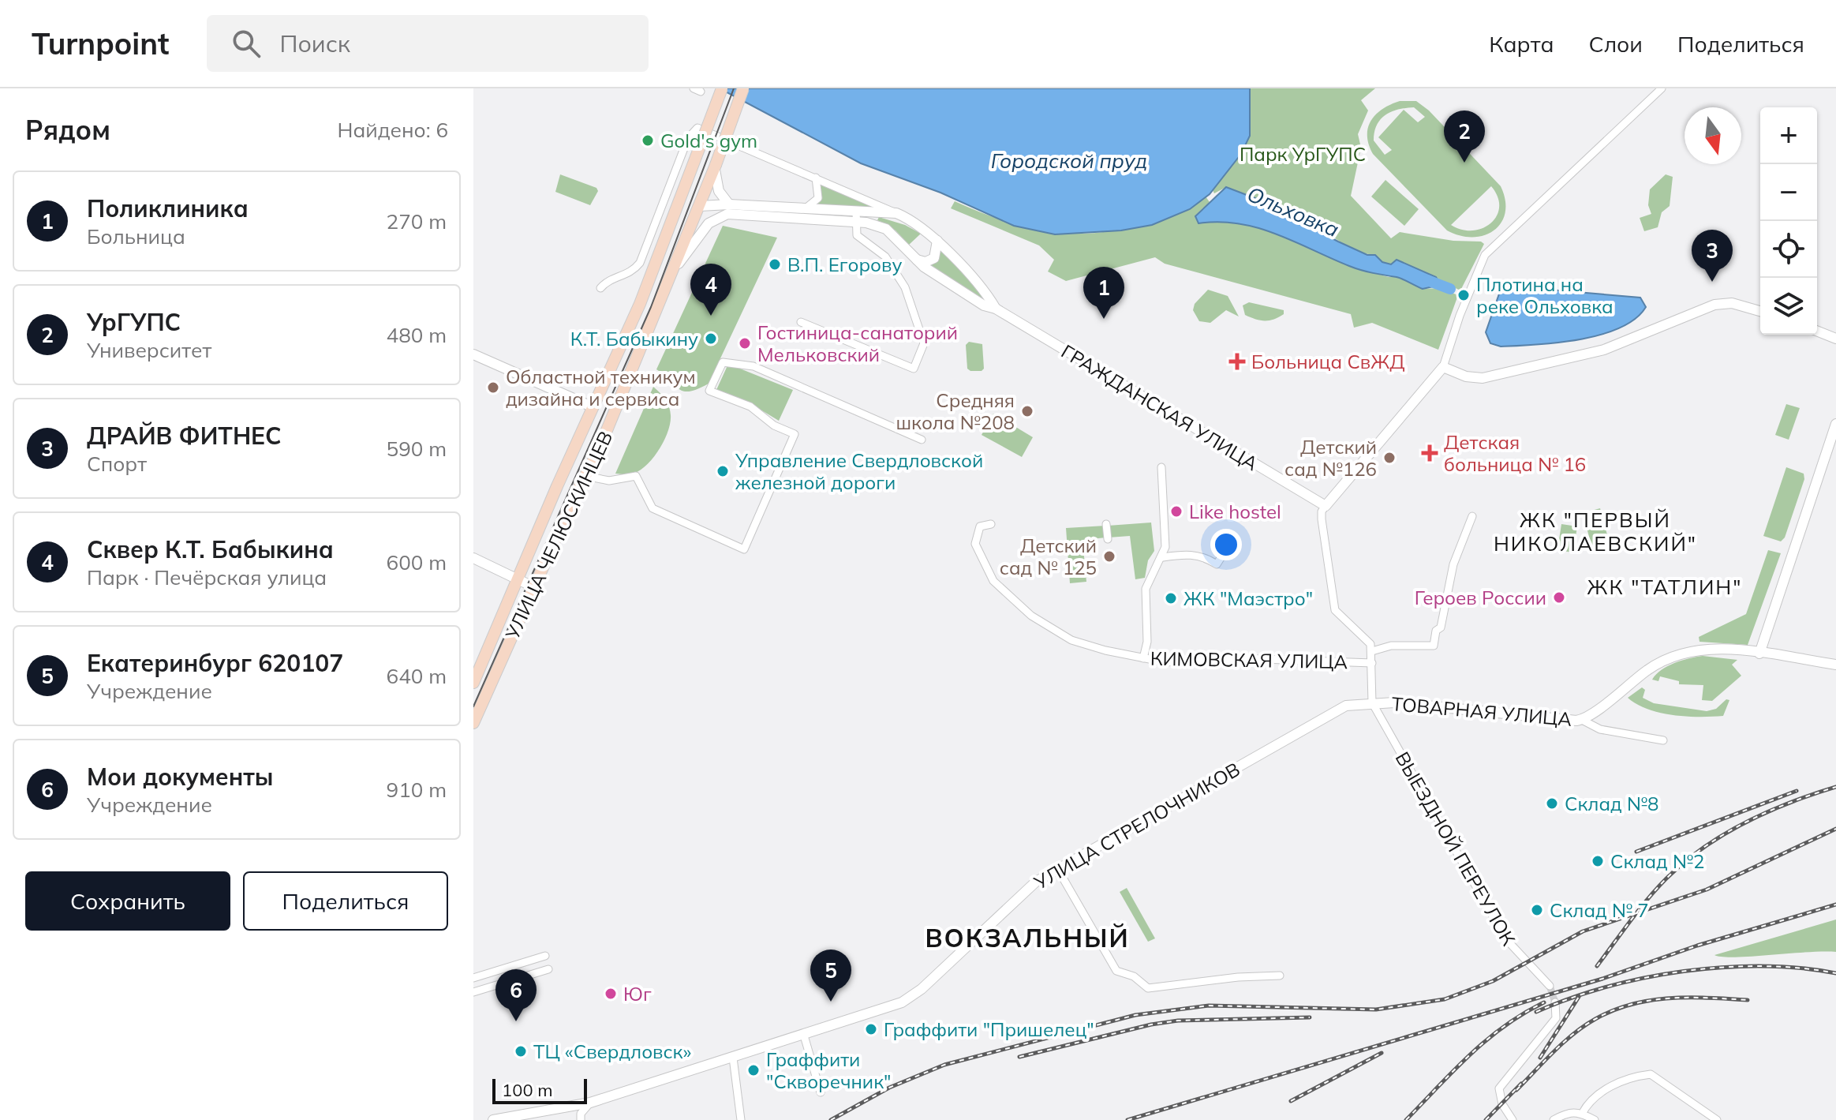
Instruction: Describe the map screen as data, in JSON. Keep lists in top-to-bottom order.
{
  "streets": {
    "main road": ["ГРАЖДАНСКАЯ УЛИЦА", "УЛИЦА ЧЕЛЮСКИНЦЕВ"],
    "street": [
      "КИМОВСКАЯ УЛИЦА",
      "ТОВАРНАЯ УЛИЦА",
      "УЛИЦА СТРЕЛОЧНИКОВ",
      "ВЫЕЗДНОЙ ПЕРЕУЛОК"
    ]
  },
  "crossings": [
    ["ГРАЖДАНСКАЯ УЛИЦА", "УЛИЦА ЧЕЛЮСКИНЦЕВ"],
    ["ТОВАРНАЯ УЛИЦА", "УЛИЦА СТРЕЛОЧНИКОВ"],
    ["ТОВАРНАЯ УЛИЦА", "ВЫЕЗДНОЙ ПЕРЕУЛОК"],
    ["УЛИЦА СТРЕЛОЧНИКОВ", "ВЫЕЗДНОЙ ПЕРЕУЛОК"]
  ],
  "districts": ["ЖК \"ПЕРВЫЙ НИКОЛАЕВСКИЙ\"", "ЖК \"ТАТЛИН\"", "ВОКЗАЛЬНЫЙ"],
  "water": ["Городской пруд", "Ольховка"],
  "parks": ["Парк УрГУПС"],
  "places": {
    "other": [
      "Gold's gym",
      "В.П. Егорову",
      "Плотина на реке Ольховка",
      "К.Т. Бабыкину",
      "Гостиница-санаторий Мельковский",
      "Областной техникум дизайна и сервиса",
      "Средняя школа №208",
      "Детский сад №126",
      "Управление Свердловской железной дороги",
      "Like hostel",
      "Детский сад № 125",
      "Героев России",
      "ЖК \"Маэстро\"",
      "Склад №8",
      "Склад №2",
      "Склад № 7",
      "Юг",
      "Граффити \"Пришелец\"",
      "ТЦ «Свердловск»",
      "Граффити \"Скворечник\""
    ],
    "health": ["Больница СвЖД", "Детская больница № 16"]
  },
  "scale_bar": "100 m",
  "north": "bottom",
  "page": {
    "header": "Turnpoint",
    "search": "Поиск",
    "nav": ["Карта", "Слои", "Поделиться"],
    "heading": ["Рядом", "Найдено: 6"],
    "map_buttons": ["+", "−"],
    "pins": [
      "2",
      "3",
      "4",
      "1",
      "5",
      "6"
    ],
    "list": [
      {
        "mark": "1",
        "name": "Поликлиника",
        "note": "Больница",
        "value": "270 m"
      },
      {
        "mark": "2",
        "name": "УрГУПС",
        "note": "Университет",
        "value": "480 m"
      },
      {
        "mark": "3",
        "name": "ДРАЙВ ФИТНЕС",
        "note": "Спорт",
        "value": "590 m"
      },
      {
        "mark": "4",
        "name": "Сквер К.Т. Бабыкина",
        "note": "Парк · Печёрская улица",
        "value": "600 m"
      },
      {
        "mark": "5",
        "name": "Екатеринбург 620107",
        "note": "Учреждение",
        "value": "640 m"
      },
      {
        "mark": "6",
        "name": "Мои документы",
        "note": "Учреждение",
        "value": "910 m"
      }
    ],
    "buttons": ["Сохранить", "Поделиться"],
    "scale": "100 m"
  }
}
